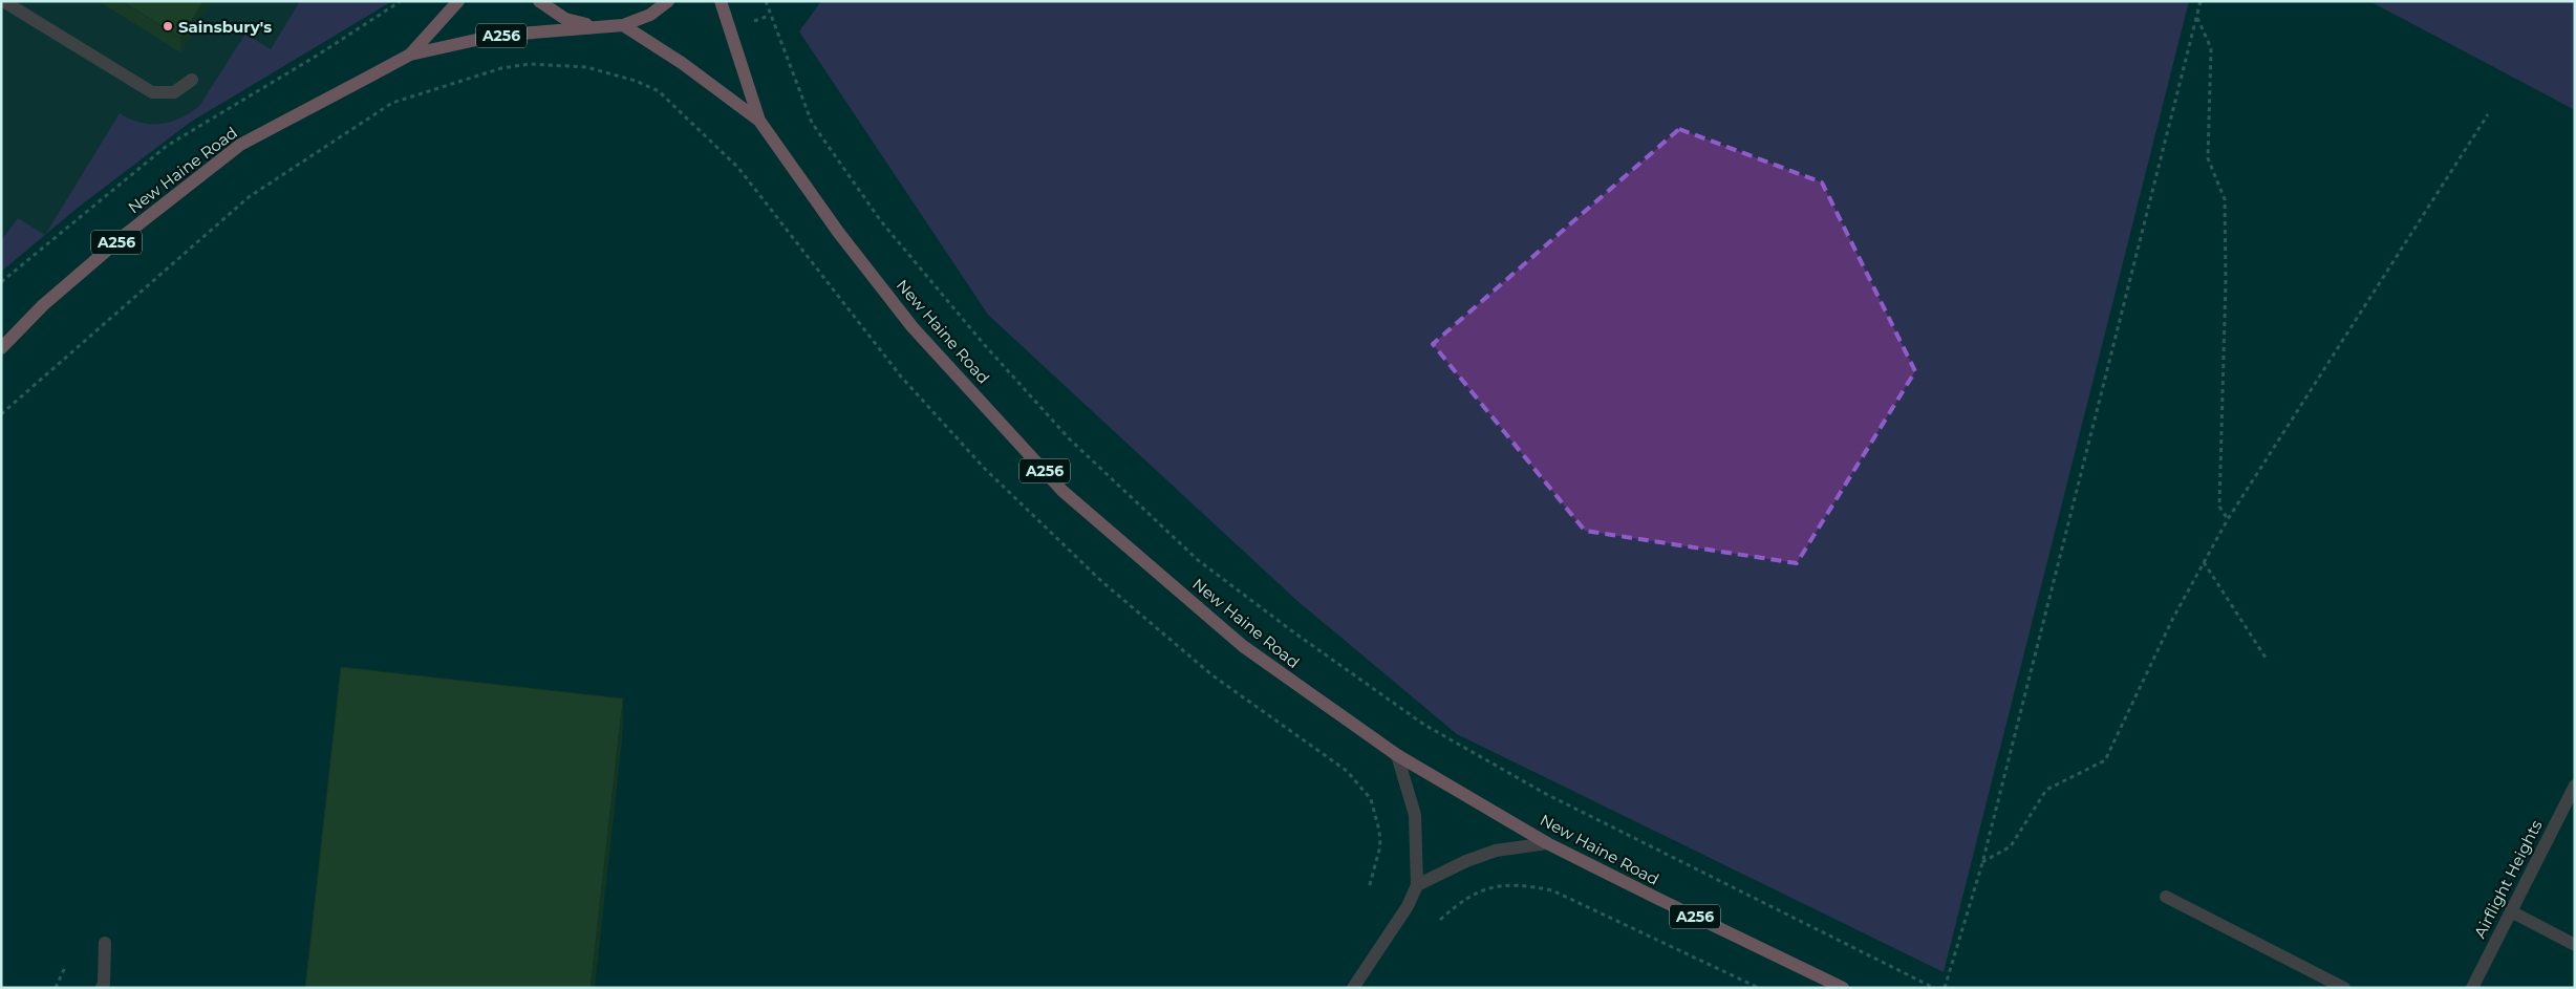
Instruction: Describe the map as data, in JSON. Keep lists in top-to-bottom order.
{
  "streets": {
    "main road": ["A256", "New Haine Road"],
    "street": ["Airflight Heights"]
  },
  "places": ["Sainsbury's"]
}
